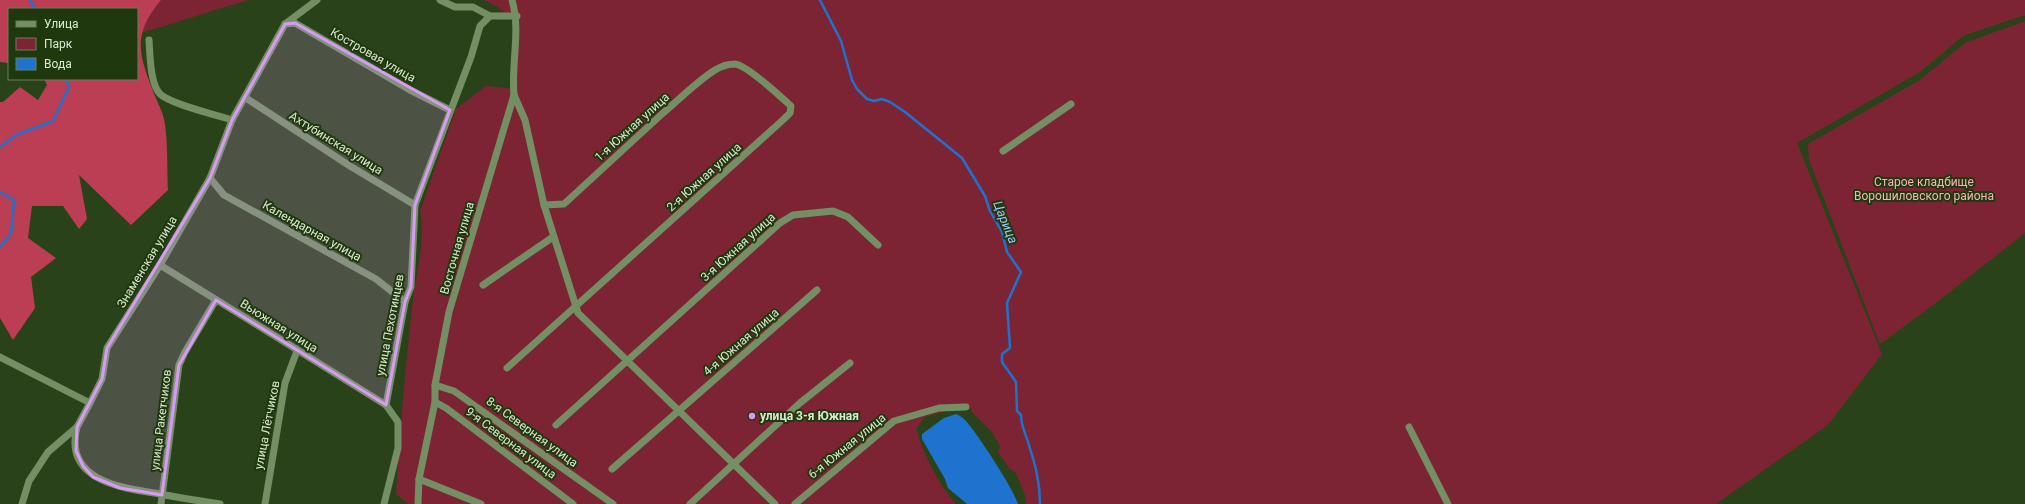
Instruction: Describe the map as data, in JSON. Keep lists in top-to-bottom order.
{
  "streets": {
    "street": [
      "Костровая улица",
      "1-я Южная улица",
      "Ахтубинская улица",
      "2-я Южная улица",
      "Календарная улица",
      "3-я Южная улица",
      "Восточная улица",
      "Знаменская улица",
      "улица Пехотинцев",
      "Вьюжная улица",
      "4-я Южная улица",
      "улица Ракетчиков",
      "улица Лётчиков",
      "8-я Северная улица",
      "9-я Северная улица",
      "6-я Южная улица"
    ]
  },
  "crossings": [
    ["Костровая улица", "Знаменская улица"],
    ["Костровая улица", "улица Пехотинцев"],
    ["1-я Южная улица", "2-я Южная улица"],
    ["Ахтубинская улица", "Знаменская улица"],
    ["Ахтубинская улица", "улица Пехотинцев"],
    ["Календарная улица", "Знаменская улица"],
    ["Календарная улица", "улица Пехотинцев"],
    ["Восточная улица", "8-я Северная улица"],
    ["Восточная улица", "9-я Северная улица"],
    ["Знаменская улица", "Вьюжная улица"],
    ["улица Пехотинцев", "Вьюжная улица"],
    ["Вьюжная улица", "улица Ракетчиков"],
    ["Вьюжная улица", "улица Лётчиков"]
  ],
  "water": ["Царица"],
  "parks": ["Старое кладбище Ворошиловского района"],
  "places": ["улица 3-я Южная"],
  "legend": ["Улица", "Парк", "Вода"]
}
